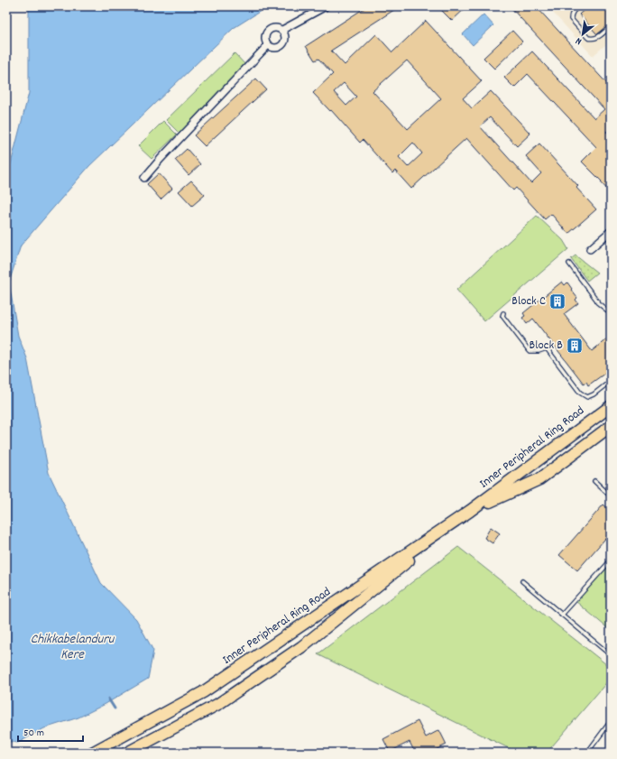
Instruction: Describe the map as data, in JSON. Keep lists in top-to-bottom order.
{
  "streets": {
    "main road": ["Inner Peripheral Ring Road"]
  },
  "water": ["Chikkabelanduru Kere"],
  "places": {
    "building": ["Block C", "Block B"]
  },
  "scale_bar": "50 m",
  "north": "bottom left"
}
